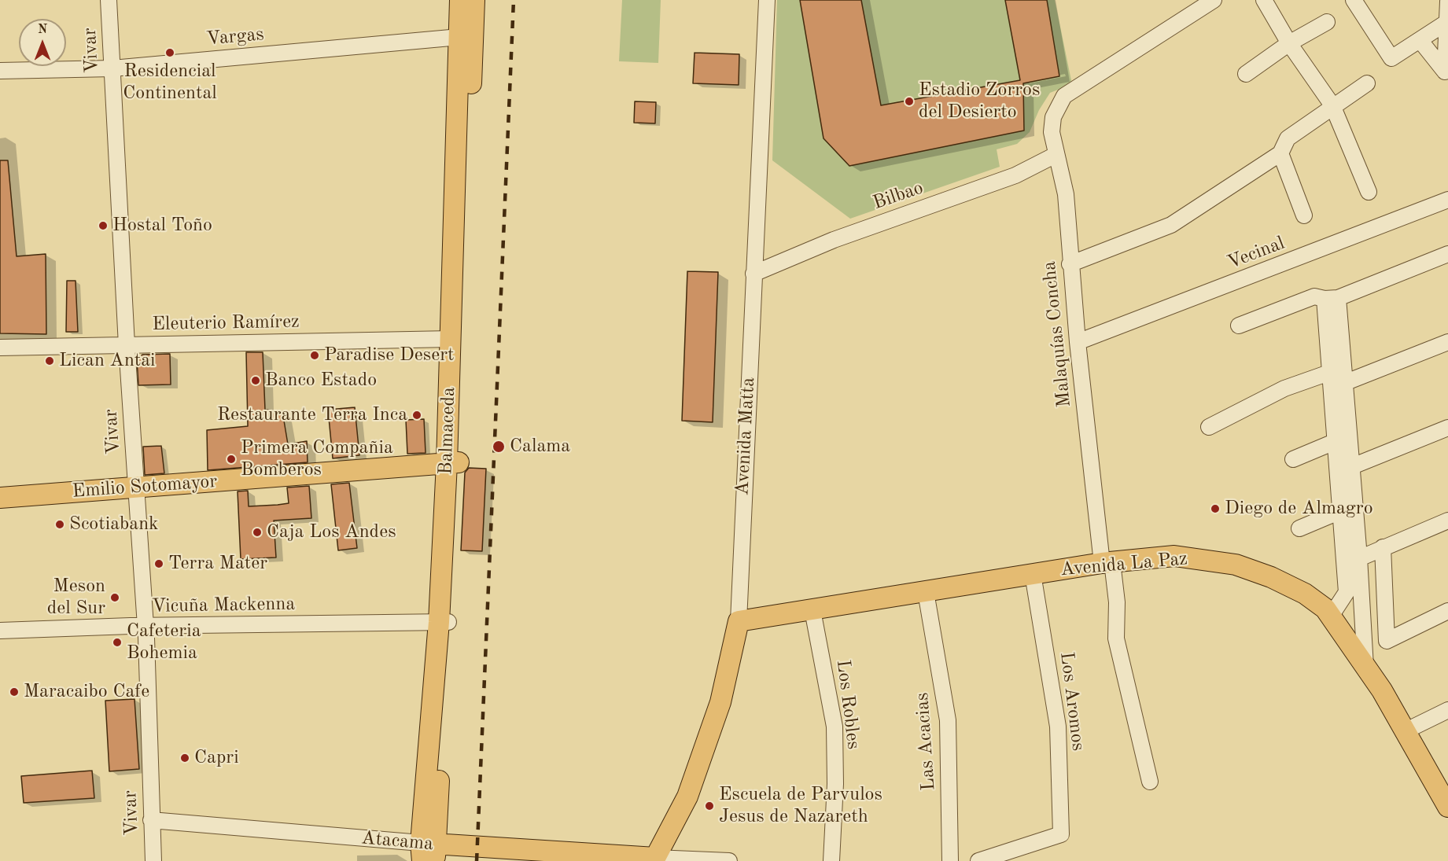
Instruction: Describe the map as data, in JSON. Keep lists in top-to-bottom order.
{
  "streets": {
    "main road": [
      "Balmaceda",
      "Avenida Matta",
      "Emilio Sotomayor",
      "Avenida La Paz",
      "Atacama"
    ],
    "street": [
      "Vargas",
      "Vivar",
      "Bilbao",
      "Vecinal",
      "Eleuterio Ramírez",
      "Malaquías Concha",
      "Vicuña Mackenna",
      "Los Aromos",
      "Los Robles",
      "Las Acacias"
    ]
  },
  "crossings": [
    ["Vargas", "Vivar"],
    ["Vargas", "Balmaceda"],
    ["Vivar", "Eleuterio Ramírez"],
    ["Vivar", "Emilio Sotomayor"],
    ["Vivar", "Vicuña Mackenna"],
    ["Vivar", "Atacama"],
    ["Bilbao", "Malaquías Concha"],
    ["Bilbao", "Avenida Matta"],
    ["Vecinal", "Malaquías Concha"],
    ["Eleuterio Ramírez", "Balmaceda"],
    ["Malaquías Concha", "Avenida La Paz"],
    ["Balmaceda", "Emilio Sotomayor"],
    ["Balmaceda", "Vicuña Mackenna"],
    ["Balmaceda", "Atacama"],
    ["Avenida Matta", "Avenida La Paz"],
    ["Avenida Matta", "Atacama"],
    ["Avenida La Paz", "Los Aromos"],
    ["Avenida La Paz", "Los Robles"],
    ["Avenida La Paz", "Las Acacias"]
  ],
  "places": [
    "Residencial Continental",
    "Estadio Zorros del Desierto",
    "Hostal Toño",
    "Paradise Desert",
    "Lican Antai",
    "Banco Estado",
    "Restaurante Terra Inca",
    "Calama",
    "Primera Compañia Bomberos",
    "Diego de Almagro",
    "Scotiabank",
    "Caja Los Andes",
    "Terra Mater",
    "Meson del Sur",
    "Cafeteria Bohemia",
    "Maracaibo Cafe",
    "Capri",
    "Escuela de Parvulos Jesus de Nazareth"
  ],
  "north": "top"
}
